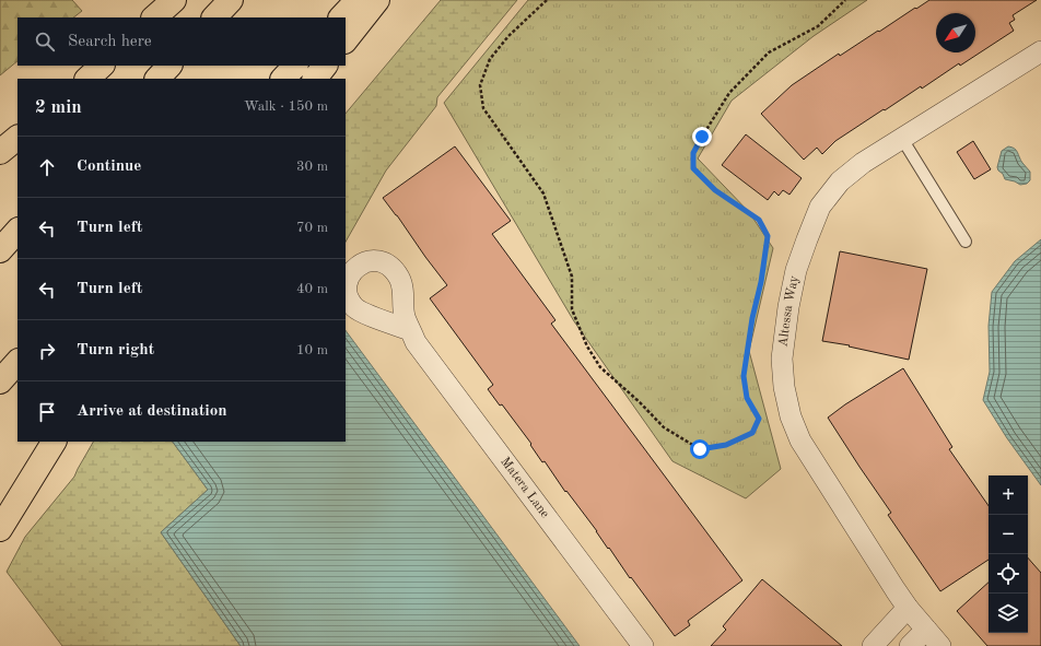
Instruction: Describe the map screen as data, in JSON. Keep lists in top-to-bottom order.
{
  "streets": {
    "street": ["Altessa Way", "Matera Lane"]
  },
  "north": "bottom left",
  "page": {
    "search": "Search here",
    "heading": ["2 min", "Walk · 150 m"],
    "list": [
      ["Continue", "30 m"],
      ["Turn left", "70 m"],
      ["Turn left", "40 m"],
      ["Turn right", "10 m"],
      "Arrive at destination"
    ],
    "map_buttons": ["+", "−"]
  }
}
